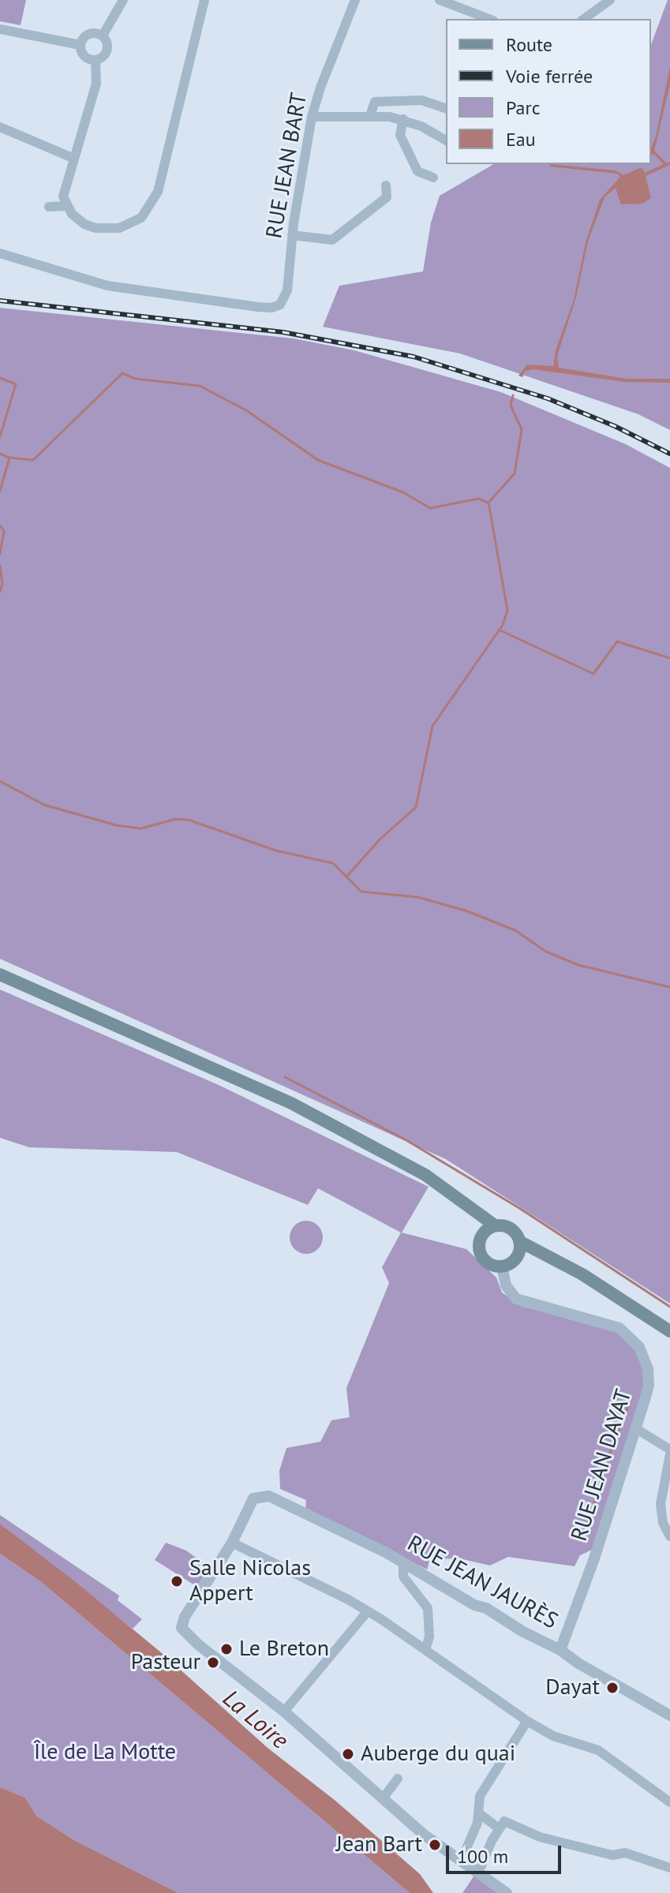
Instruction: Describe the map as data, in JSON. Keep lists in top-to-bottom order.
{
  "streets": {
    "street": ["RUE JEAN BART", "RUE JEAN DAYAT", "RUE JEAN JAURÈS"]
  },
  "crossings": [
    ["RUE JEAN DAYAT", "RUE JEAN JAURÈS"]
  ],
  "water": ["La Loire"],
  "parks": ["Île de La Motte"],
  "places": [
    "Salle Nicolas Appert",
    "Le Breton",
    "Pasteur",
    "Dayat",
    "Auberge du quai",
    "Jean Bart"
  ],
  "legend": [
    "Route",
    "Voie ferrée",
    "Parc",
    "Eau"
  ],
  "scale_bar": "100 m"
}
